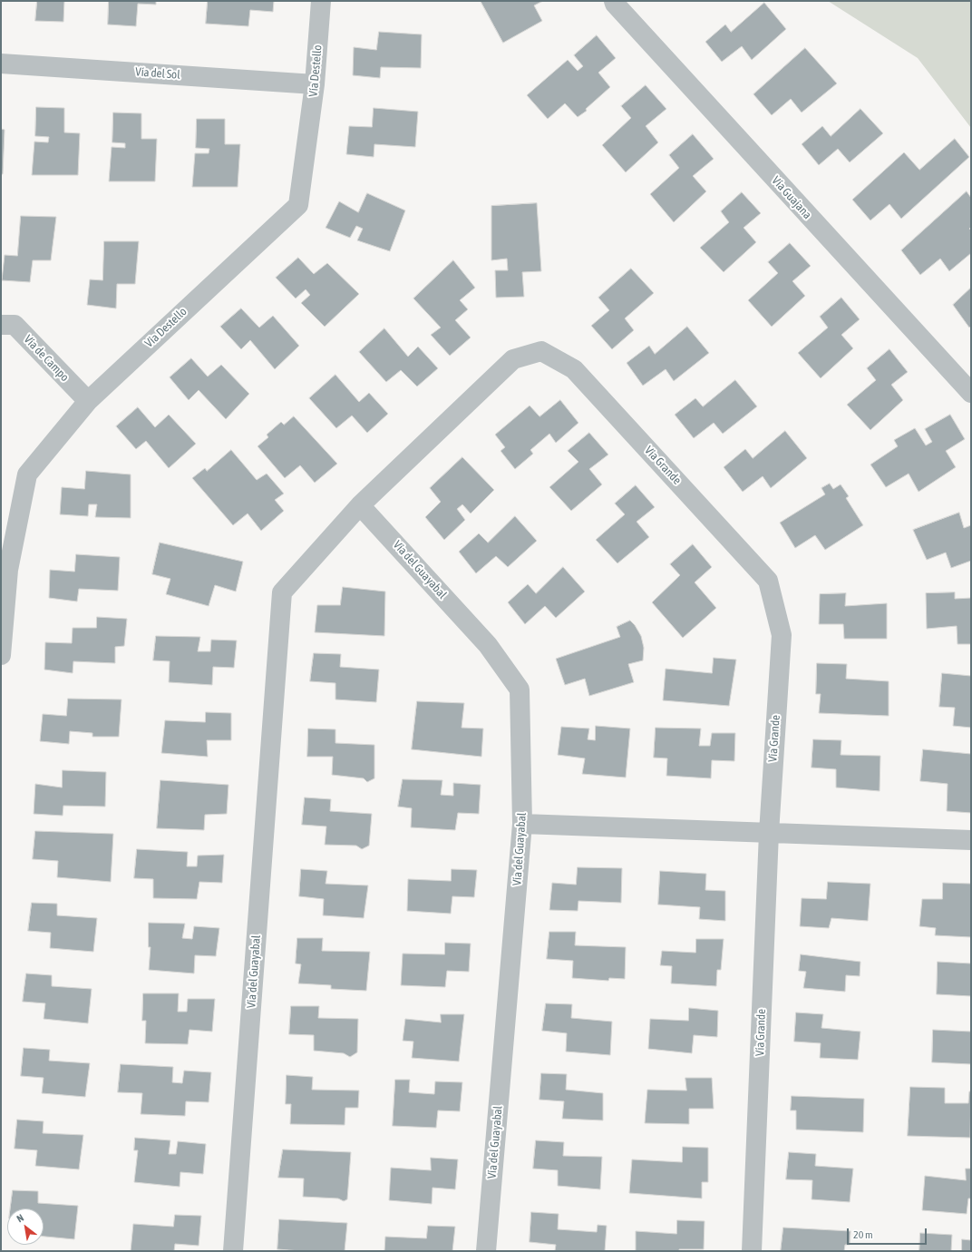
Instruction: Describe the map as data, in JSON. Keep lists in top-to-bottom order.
{
  "streets": {
    "street": [
      "Vía Destello",
      "Vía del Sol",
      "Vía Guajana",
      "Vía de Campo",
      "Vía Grande",
      "Vía del Guayabal"
    ]
  },
  "crossings": [
    ["Vía Destello", "Vía del Sol"],
    ["Vía Destello", "Vía de Campo"],
    ["Vía Grande", "Vía del Guayabal"]
  ],
  "scale_bar": "20 m",
  "north": "top left"
}
